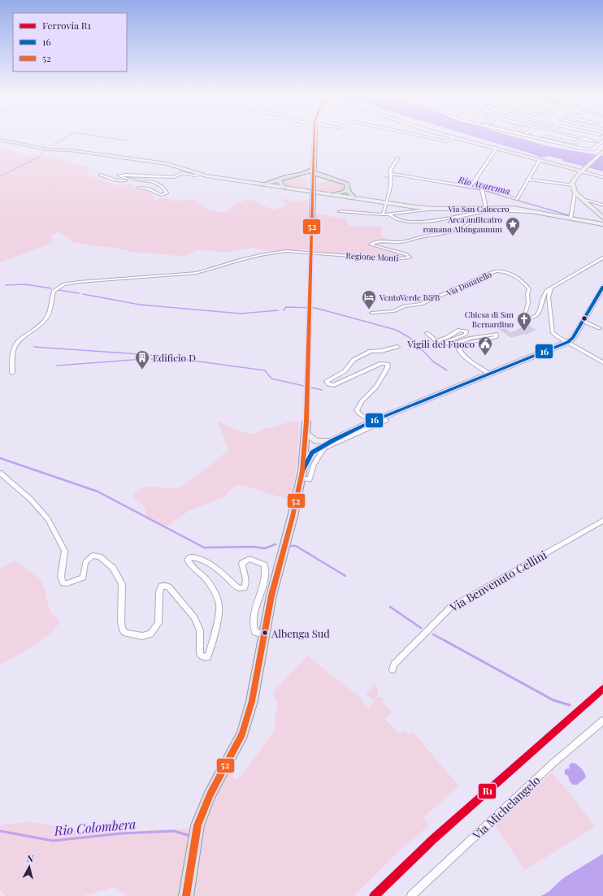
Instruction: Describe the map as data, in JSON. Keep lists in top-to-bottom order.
{
  "streets": {
    "main road": ["Via San Calocero"],
    "street": [
      "Regione Monti",
      "Via Donatello",
      "Via Benvenuto Cellini",
      "Via Michelangelo"
    ]
  },
  "water": ["Rio Avarenna", "Rio Colombera"],
  "places": {
    "place": ["Area anfiteatro romano Albingaunum"],
    "hotel": ["VentoVerde B&B"],
    "church": ["Chiesa di San Bernardino"],
    "public building": ["Vigili del Fuoco"],
    "building": ["Edificio D"],
    "other": ["Albenga Sud"]
  },
  "lines": ["transit line 52", "transit line 16", "rail line R1"],
  "legend": ["Ferrovia R1", "16", "52"],
  "north": "top"
}
